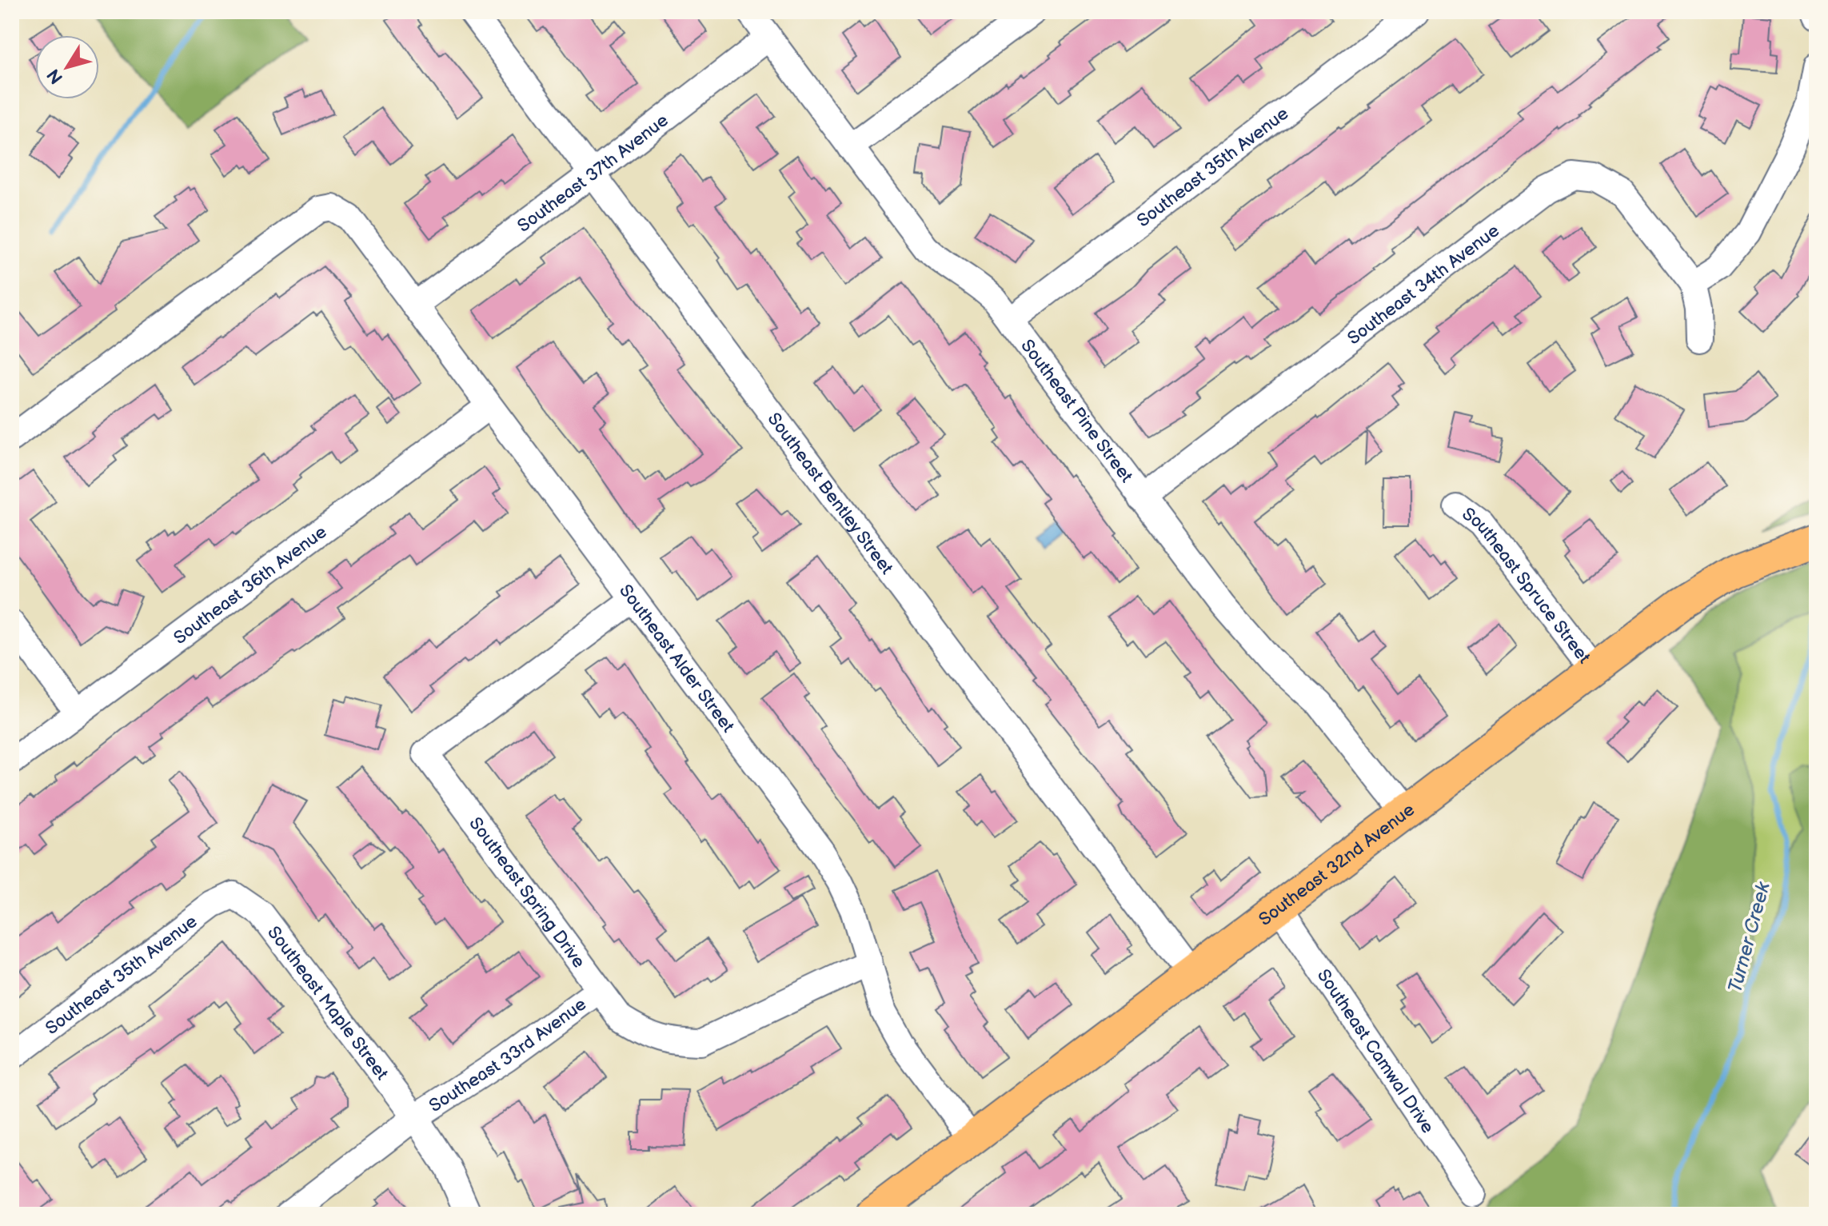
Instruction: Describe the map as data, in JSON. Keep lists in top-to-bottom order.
{
  "streets": {
    "main road": ["Southeast 32nd Avenue"],
    "street": [
      "Southeast 35th Avenue",
      "Southeast 37th Avenue",
      "Southeast 34th Avenue",
      "Southeast Pine Street",
      "Southeast Bentley Street",
      "Southeast 36th Avenue",
      "Southeast Spruce Street",
      "Southeast Alder Street",
      "Southeast Spring Drive",
      "Southeast Maple Street",
      "Southeast Camwal Drive",
      "Southeast 33rd Avenue"
    ]
  },
  "crossings": [
    ["Southeast 35th Avenue", "Southeast Pine Street"],
    ["Southeast 35th Avenue", "Southeast Maple Street"],
    ["Southeast 37th Avenue", "Southeast Pine Street"],
    ["Southeast 37th Avenue", "Southeast Bentley Street"],
    ["Southeast 37th Avenue", "Southeast Alder Street"],
    ["Southeast 34th Avenue", "Southeast Pine Street"],
    ["Southeast Pine Street", "Southeast 32nd Avenue"],
    ["Southeast Bentley Street", "Southeast 32nd Avenue"],
    ["Southeast 36th Avenue", "Southeast Alder Street"],
    ["Southeast Spruce Street", "Southeast 32nd Avenue"],
    ["Southeast Alder Street", "Southeast 32nd Avenue"],
    ["Southeast Alder Street", "Southeast Spring Drive"],
    ["Southeast 32nd Avenue", "Southeast Camwal Drive"],
    ["Southeast Spring Drive", "Southeast 33rd Avenue"],
    ["Southeast Maple Street", "Southeast 33rd Avenue"]
  ],
  "water": ["Turner Creek"],
  "north": "bottom left"
}
